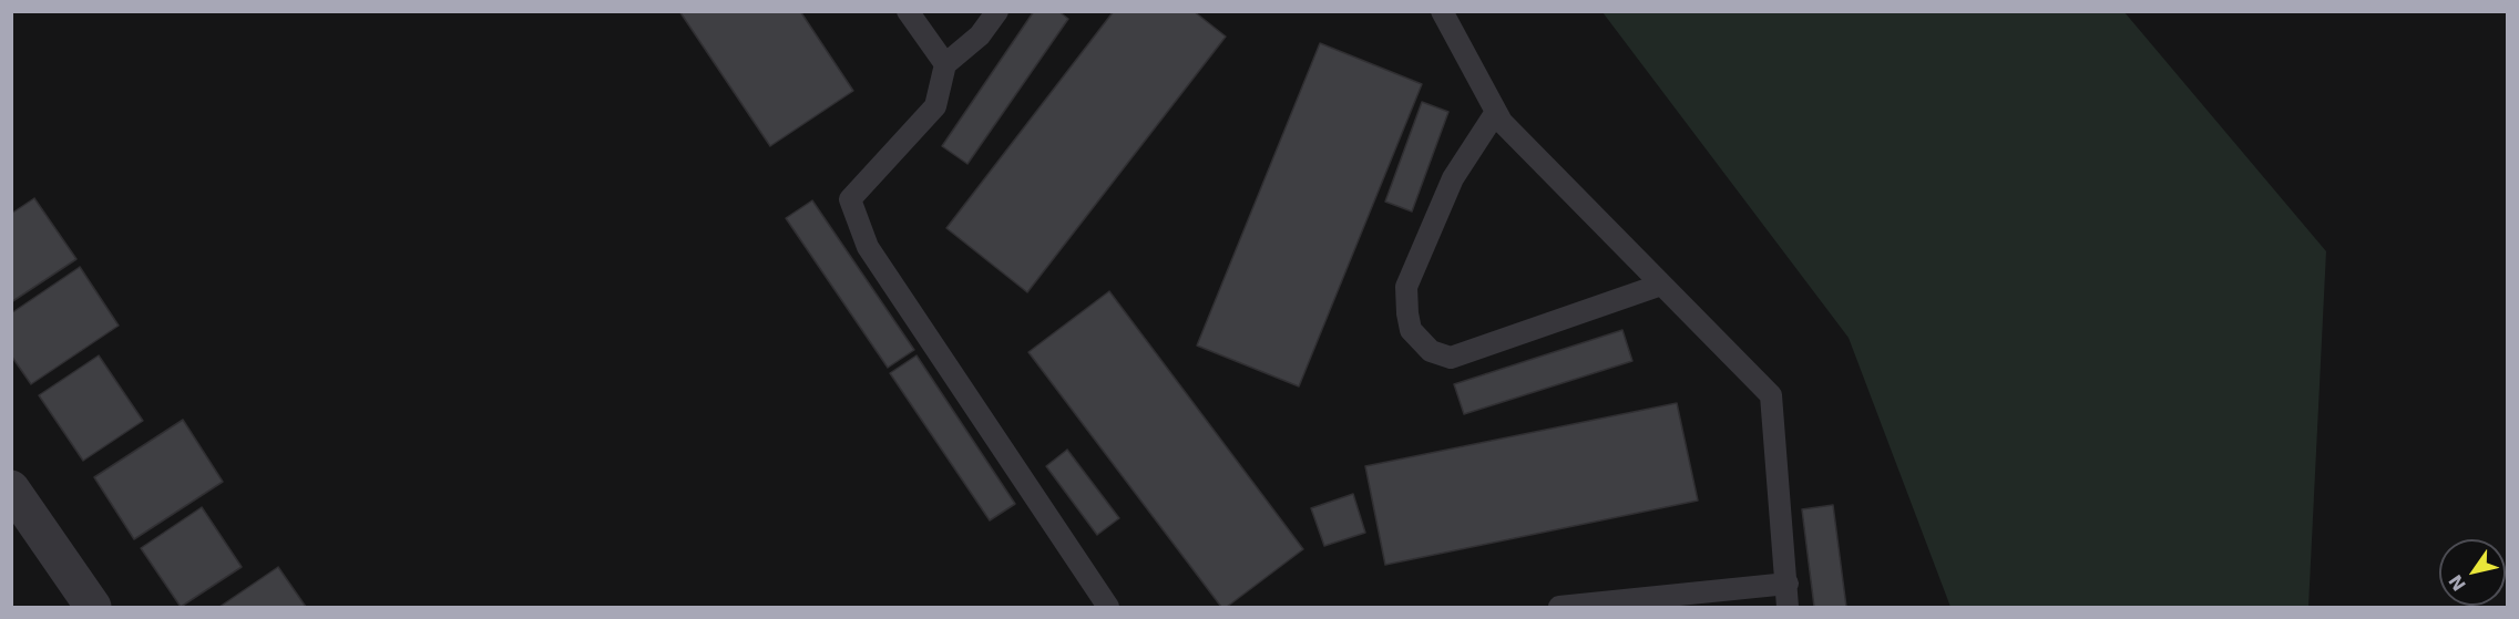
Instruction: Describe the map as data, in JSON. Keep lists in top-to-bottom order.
{
  "north": "bottom left"
}
